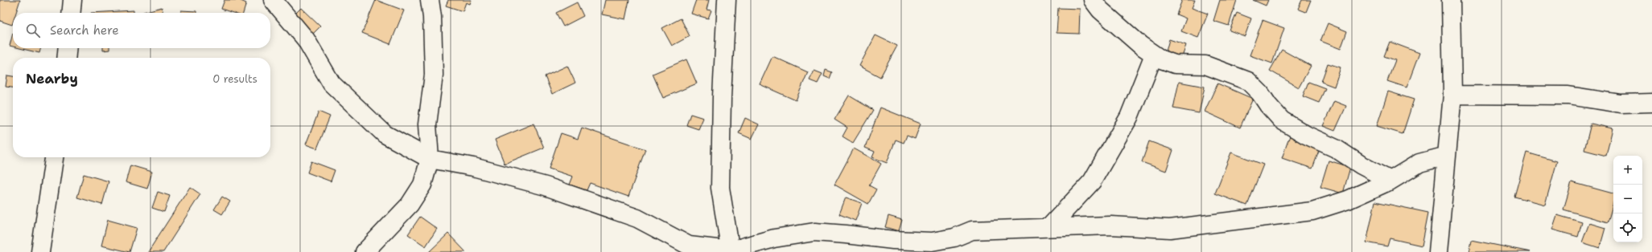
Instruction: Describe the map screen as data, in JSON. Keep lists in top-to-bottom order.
{
  "page": {
    "search": "Search here",
    "heading": ["Nearby", "0 results"],
    "map_buttons": ["+", "−"]
  }
}
